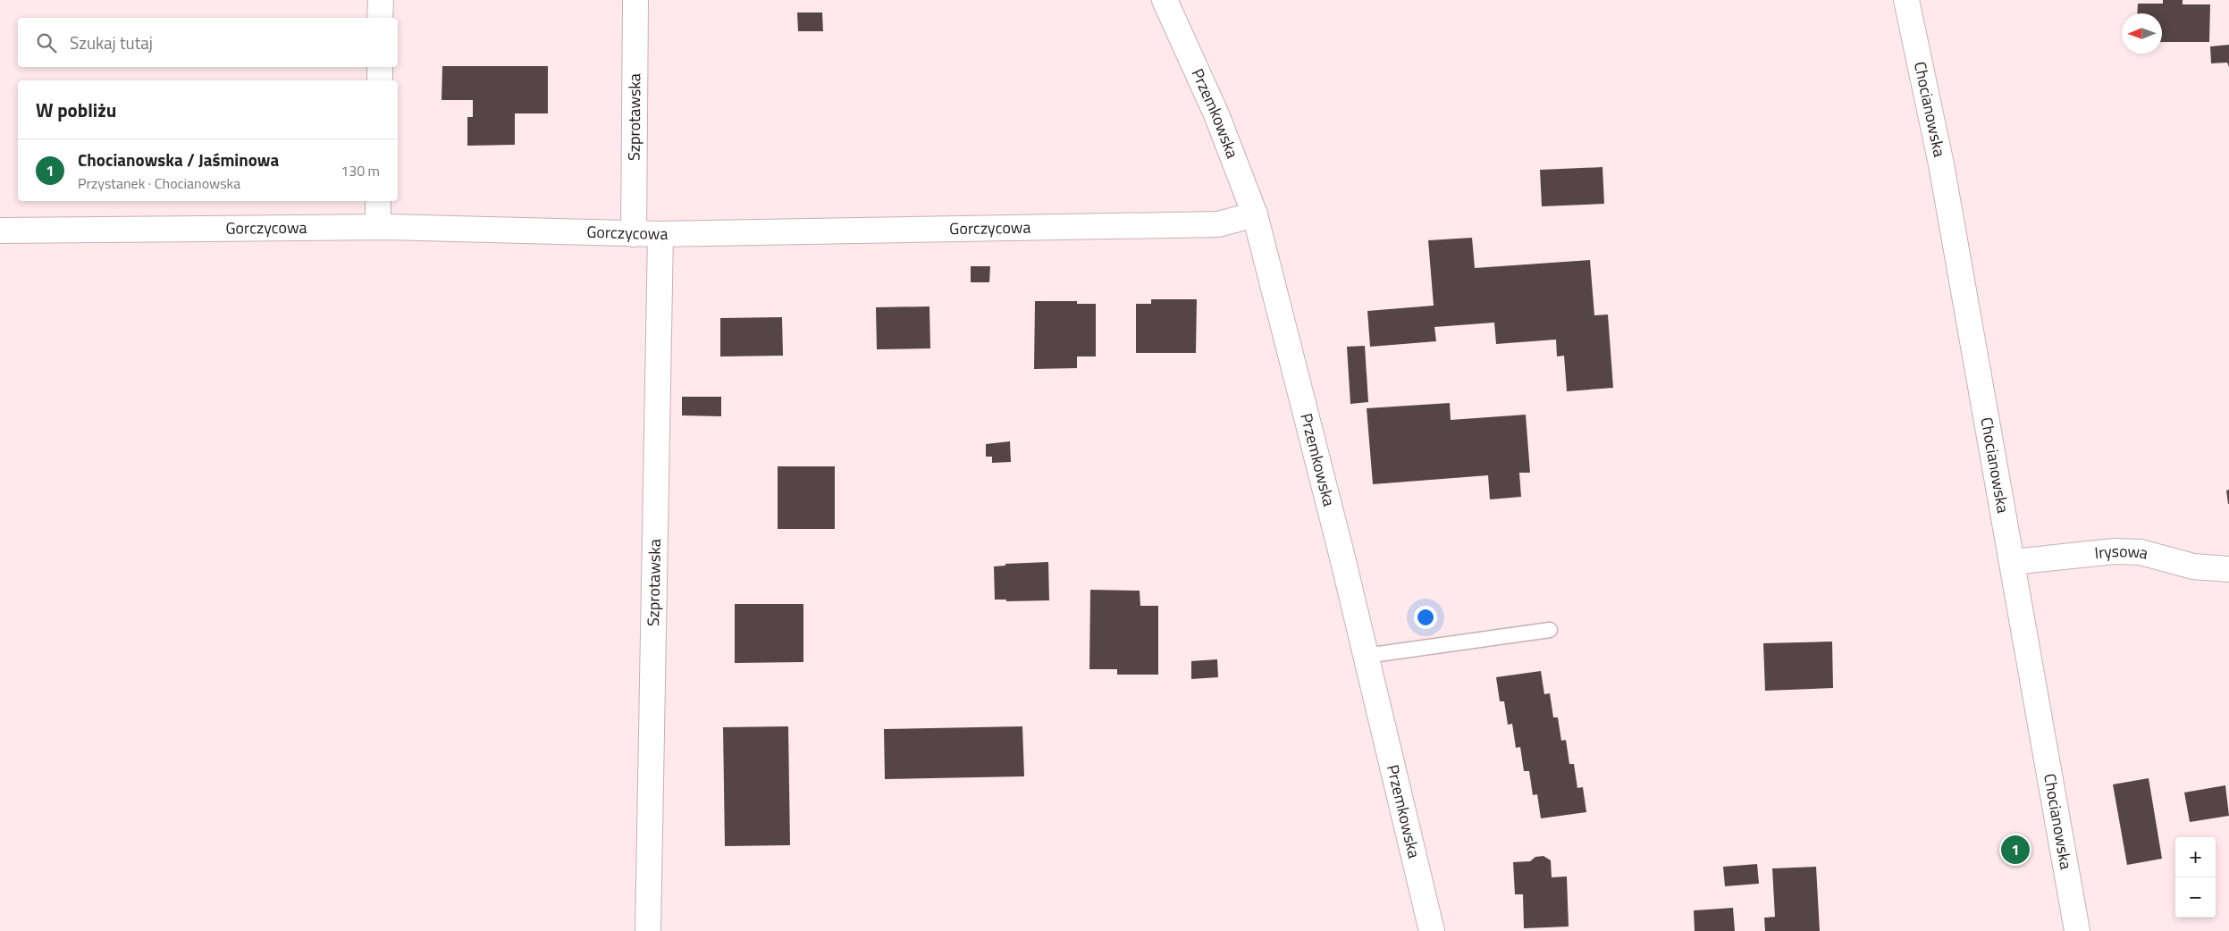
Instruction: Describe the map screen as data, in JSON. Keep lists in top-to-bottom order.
{
  "streets": {
    "street": [
      "Chocianowska",
      "Przemkowska",
      "Szprotawska",
      "Gorczycowa",
      "Irysowa"
    ]
  },
  "crossings": [
    ["Chocianowska", "Irysowa"],
    ["Przemkowska", "Gorczycowa"],
    ["Szprotawska", "Gorczycowa"]
  ],
  "north": "left",
  "page": {
    "search": "Szukaj tutaj",
    "heading": "W pobliżu",
    "list": [
      {
        "mark": "1",
        "name": "Chocianowska / Jaśminowa",
        "note": "Przystanek · Chocianowska",
        "value": "130 m"
      }
    ],
    "pins": "1",
    "map_buttons": ["+", "−"]
  }
}
